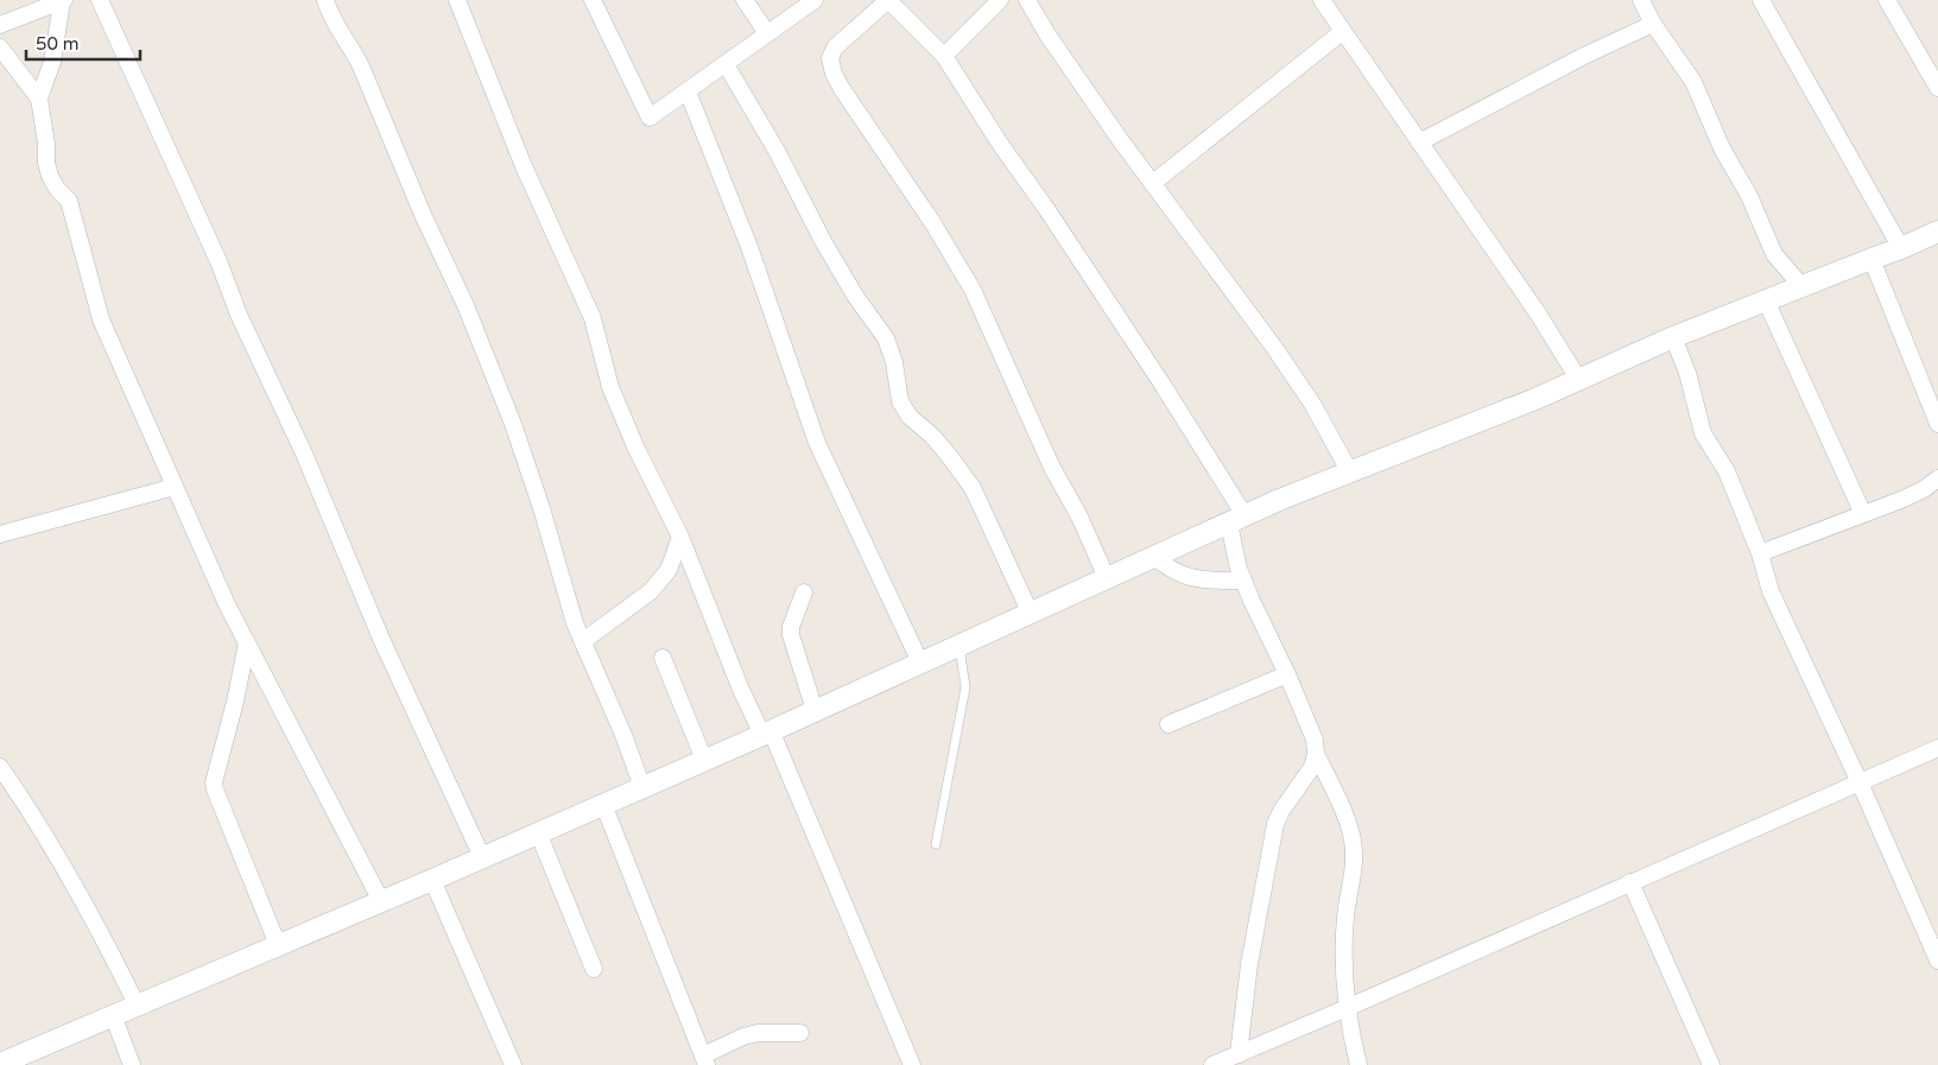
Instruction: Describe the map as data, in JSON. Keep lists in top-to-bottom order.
{
  "scale_bar": "50 m"
}
